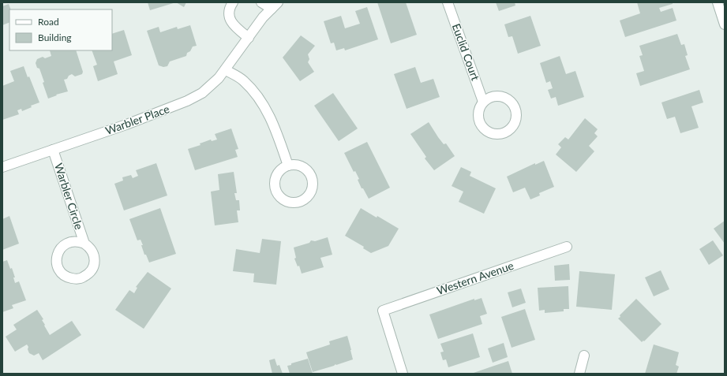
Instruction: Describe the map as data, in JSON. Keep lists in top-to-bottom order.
{
  "streets": {
    "street": [
      "Euclid Court",
      "Warbler Place",
      "Warbler Circle",
      "Western Avenue"
    ]
  },
  "crossings": [
    ["Warbler Place", "Warbler Circle"]
  ],
  "legend": ["Road", "Building"]
}
